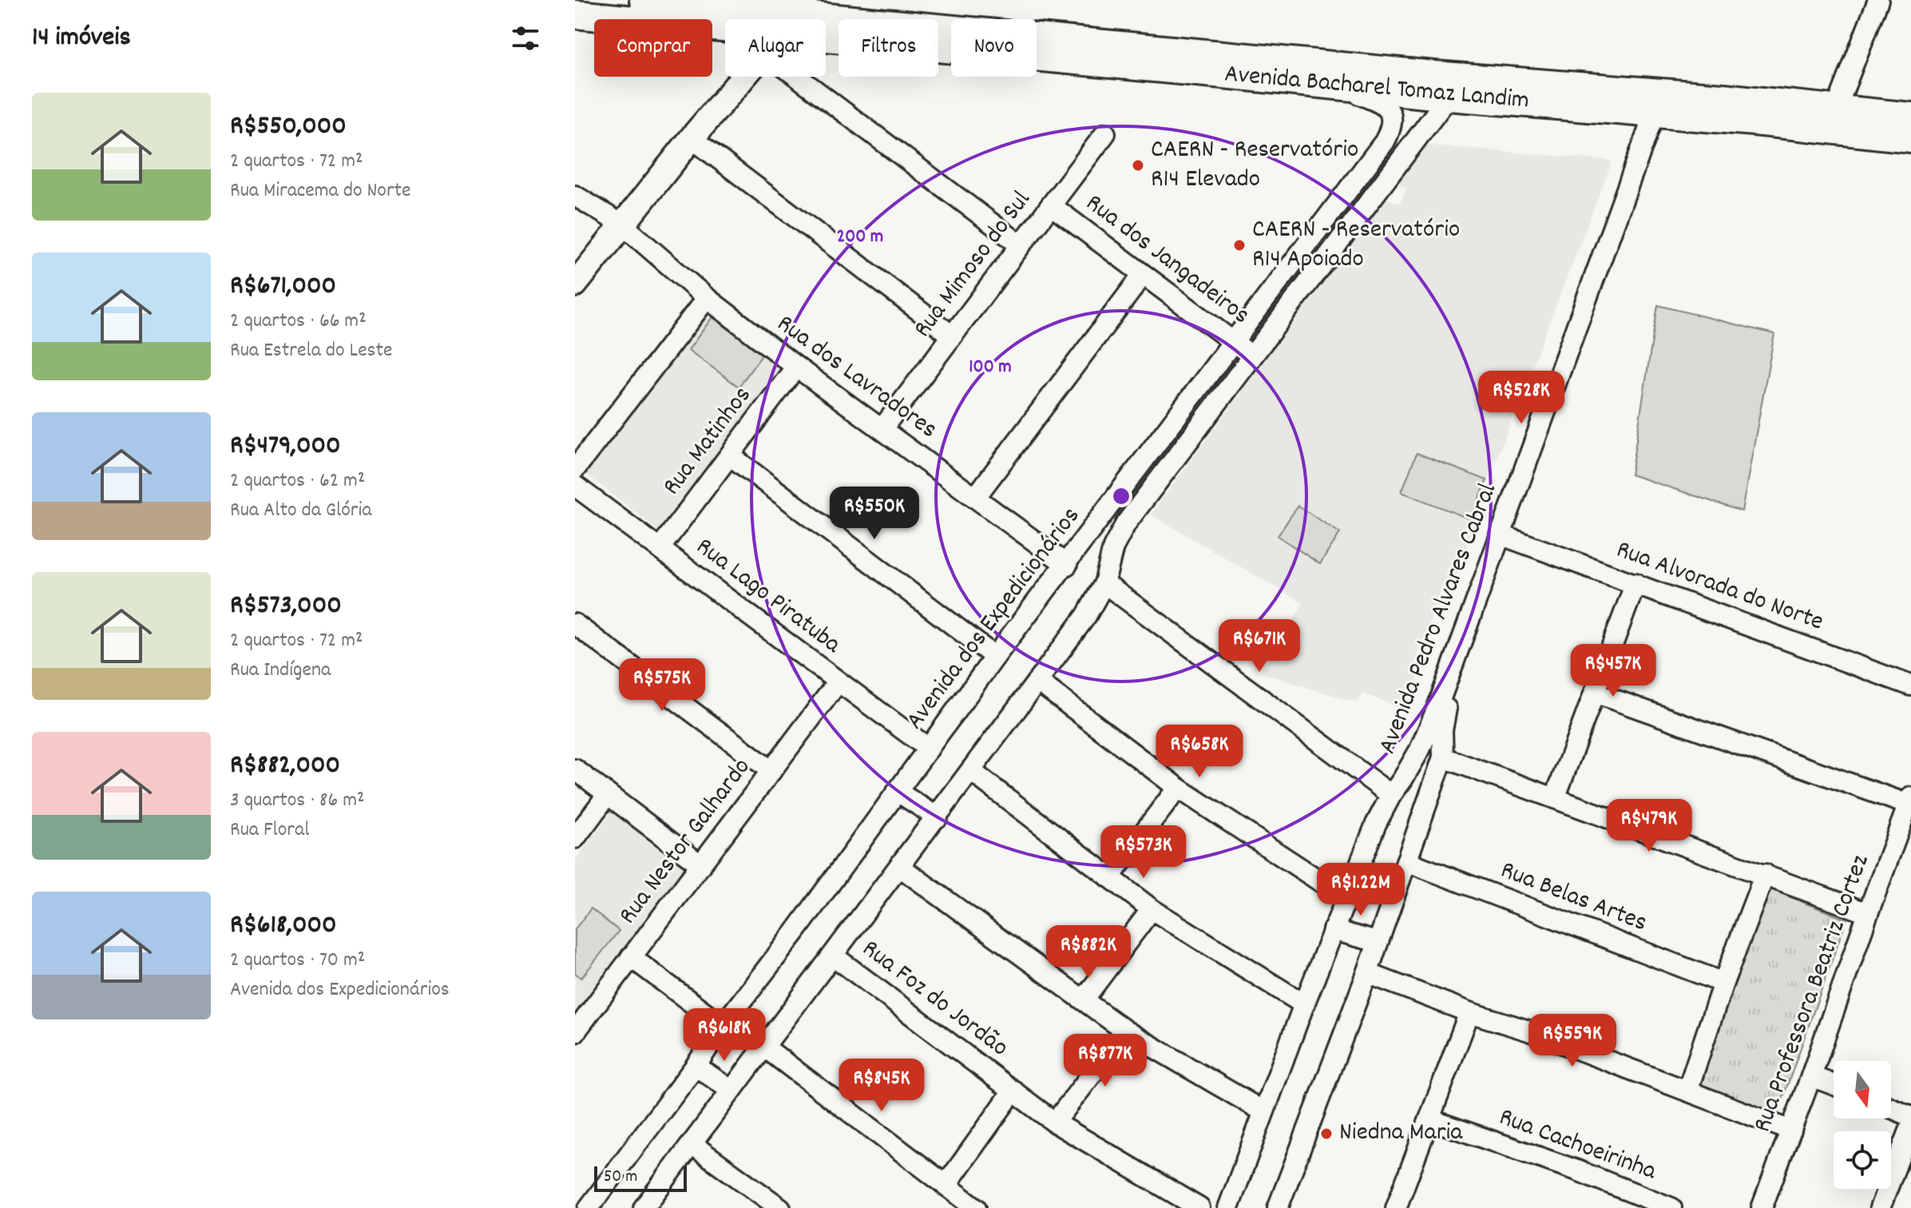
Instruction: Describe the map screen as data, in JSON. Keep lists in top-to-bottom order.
{
  "streets": {
    "highway": ["Avenida Bacharel Tomaz Landim"],
    "street": [
      "Rua dos Jangadeiros",
      "Rua Mimoso do Sul",
      "Rua dos Lavradores",
      "Rua Matinhos",
      "Rua Alvorada do Norte",
      "Rua Lago Piratuba",
      "Avenida dos Expedicionários",
      "Avenida Pedro Alvares Cabral",
      "Rua Nestor Galhardo",
      "Rua Belas Artes",
      "Rua Professora Beatriz Cortez",
      "Rua Foz do Jordão",
      "Rua Cachoeirinha"
    ]
  },
  "crossings": [
    ["Avenida Bacharel Tomaz Landim", "Avenida dos Expedicionários"],
    ["Avenida Bacharel Tomaz Landim", "Avenida Pedro Alvares Cabral"],
    ["Rua dos Jangadeiros", "Rua Mimoso do Sul"],
    ["Rua dos Jangadeiros", "Avenida dos Expedicionários"],
    ["Rua Mimoso do Sul", "Rua dos Lavradores"],
    ["Rua dos Lavradores", "Rua Matinhos"],
    ["Rua dos Lavradores", "Avenida dos Expedicionários"],
    ["Rua Matinhos", "Rua Lago Piratuba"],
    ["Rua Alvorada do Norte", "Avenida Pedro Alvares Cabral"],
    ["Rua Lago Piratuba", "Avenida dos Expedicionários"],
    ["Rua Lago Piratuba", "Rua Nestor Galhardo"],
    ["Avenida dos Expedicionários", "Rua Foz do Jordão"],
    ["Avenida Pedro Alvares Cabral", "Rua Belas Artes"]
  ],
  "places": ["CAERN - Reservatório R14 Elevado", "CAERN - Reservatório R14 Apoiado", "Niedna Maria"],
  "scale_bar": "50 m",
  "north": "bottom",
  "page": {
    "heading": "14 imóveis",
    "chip": [
      "Comprar",
      "Alugar",
      "Filtros",
      "Novo"
    ],
    "list": [
      {
        "name": "R$550,000",
        "note": "2 quartos · 72 m² · Rua Miracema do Norte"
      },
      {
        "name": "R$671,000",
        "note": "2 quartos · 66 m² · Rua Estrela do Leste"
      },
      {
        "name": "R$479,000",
        "note": "2 quartos · 62 m² · Rua Alto da Glória"
      },
      {
        "name": "R$573,000",
        "note": "2 quartos · 72 m² · Rua Indígena"
      },
      {
        "name": "R$882,000",
        "note": "3 quartos · 86 m² · Rua Floral"
      },
      {
        "name": "R$618,000",
        "note": "2 quartos · 70 m² · Avenida dos Expedicionários"
      }
    ],
    "price": [
      "R$528K",
      "R$550K",
      "R$671K",
      "R$457K",
      "R$575K",
      "R$658K",
      "R$479K",
      "R$573K",
      "R$1.22M",
      "R$882K",
      "R$618K",
      "R$559K",
      "R$877K",
      "R$845K"
    ],
    "scale": "50 m"
  },
  "rings": ["200 m", "100 m"]
}
